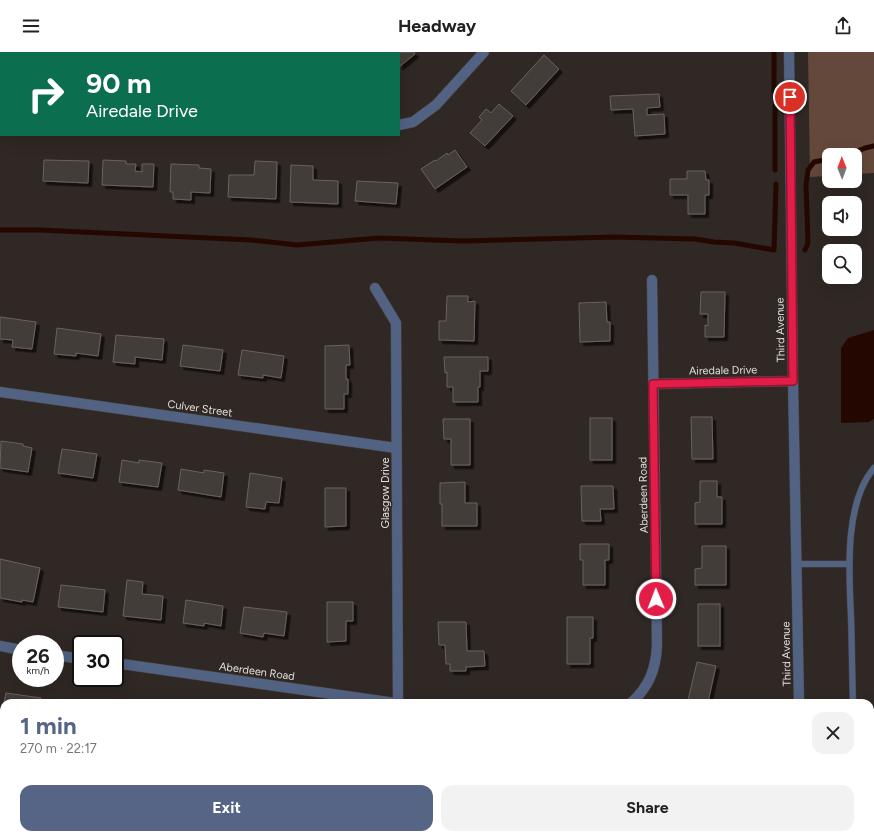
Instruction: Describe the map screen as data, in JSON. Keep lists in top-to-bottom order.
{
  "streets": {
    "street": [
      "Third Avenue",
      "Airedale Drive",
      "Culver Street",
      "Glasgow Drive",
      "Aberdeen Road"
    ]
  },
  "crossings": [
    ["Third Avenue", "Airedale Drive"],
    ["Airedale Drive", "Aberdeen Road"],
    ["Culver Street", "Glasgow Drive"]
  ],
  "north": "top",
  "page": {
    "header": "Headway",
    "turn": ["90 m", "Airedale Drive"],
    "speed": "26 km/h",
    "limit": "30",
    "heading": ["1 min", "270 m · 22:17"],
    "buttons": ["Exit", "Share"]
  }
}
